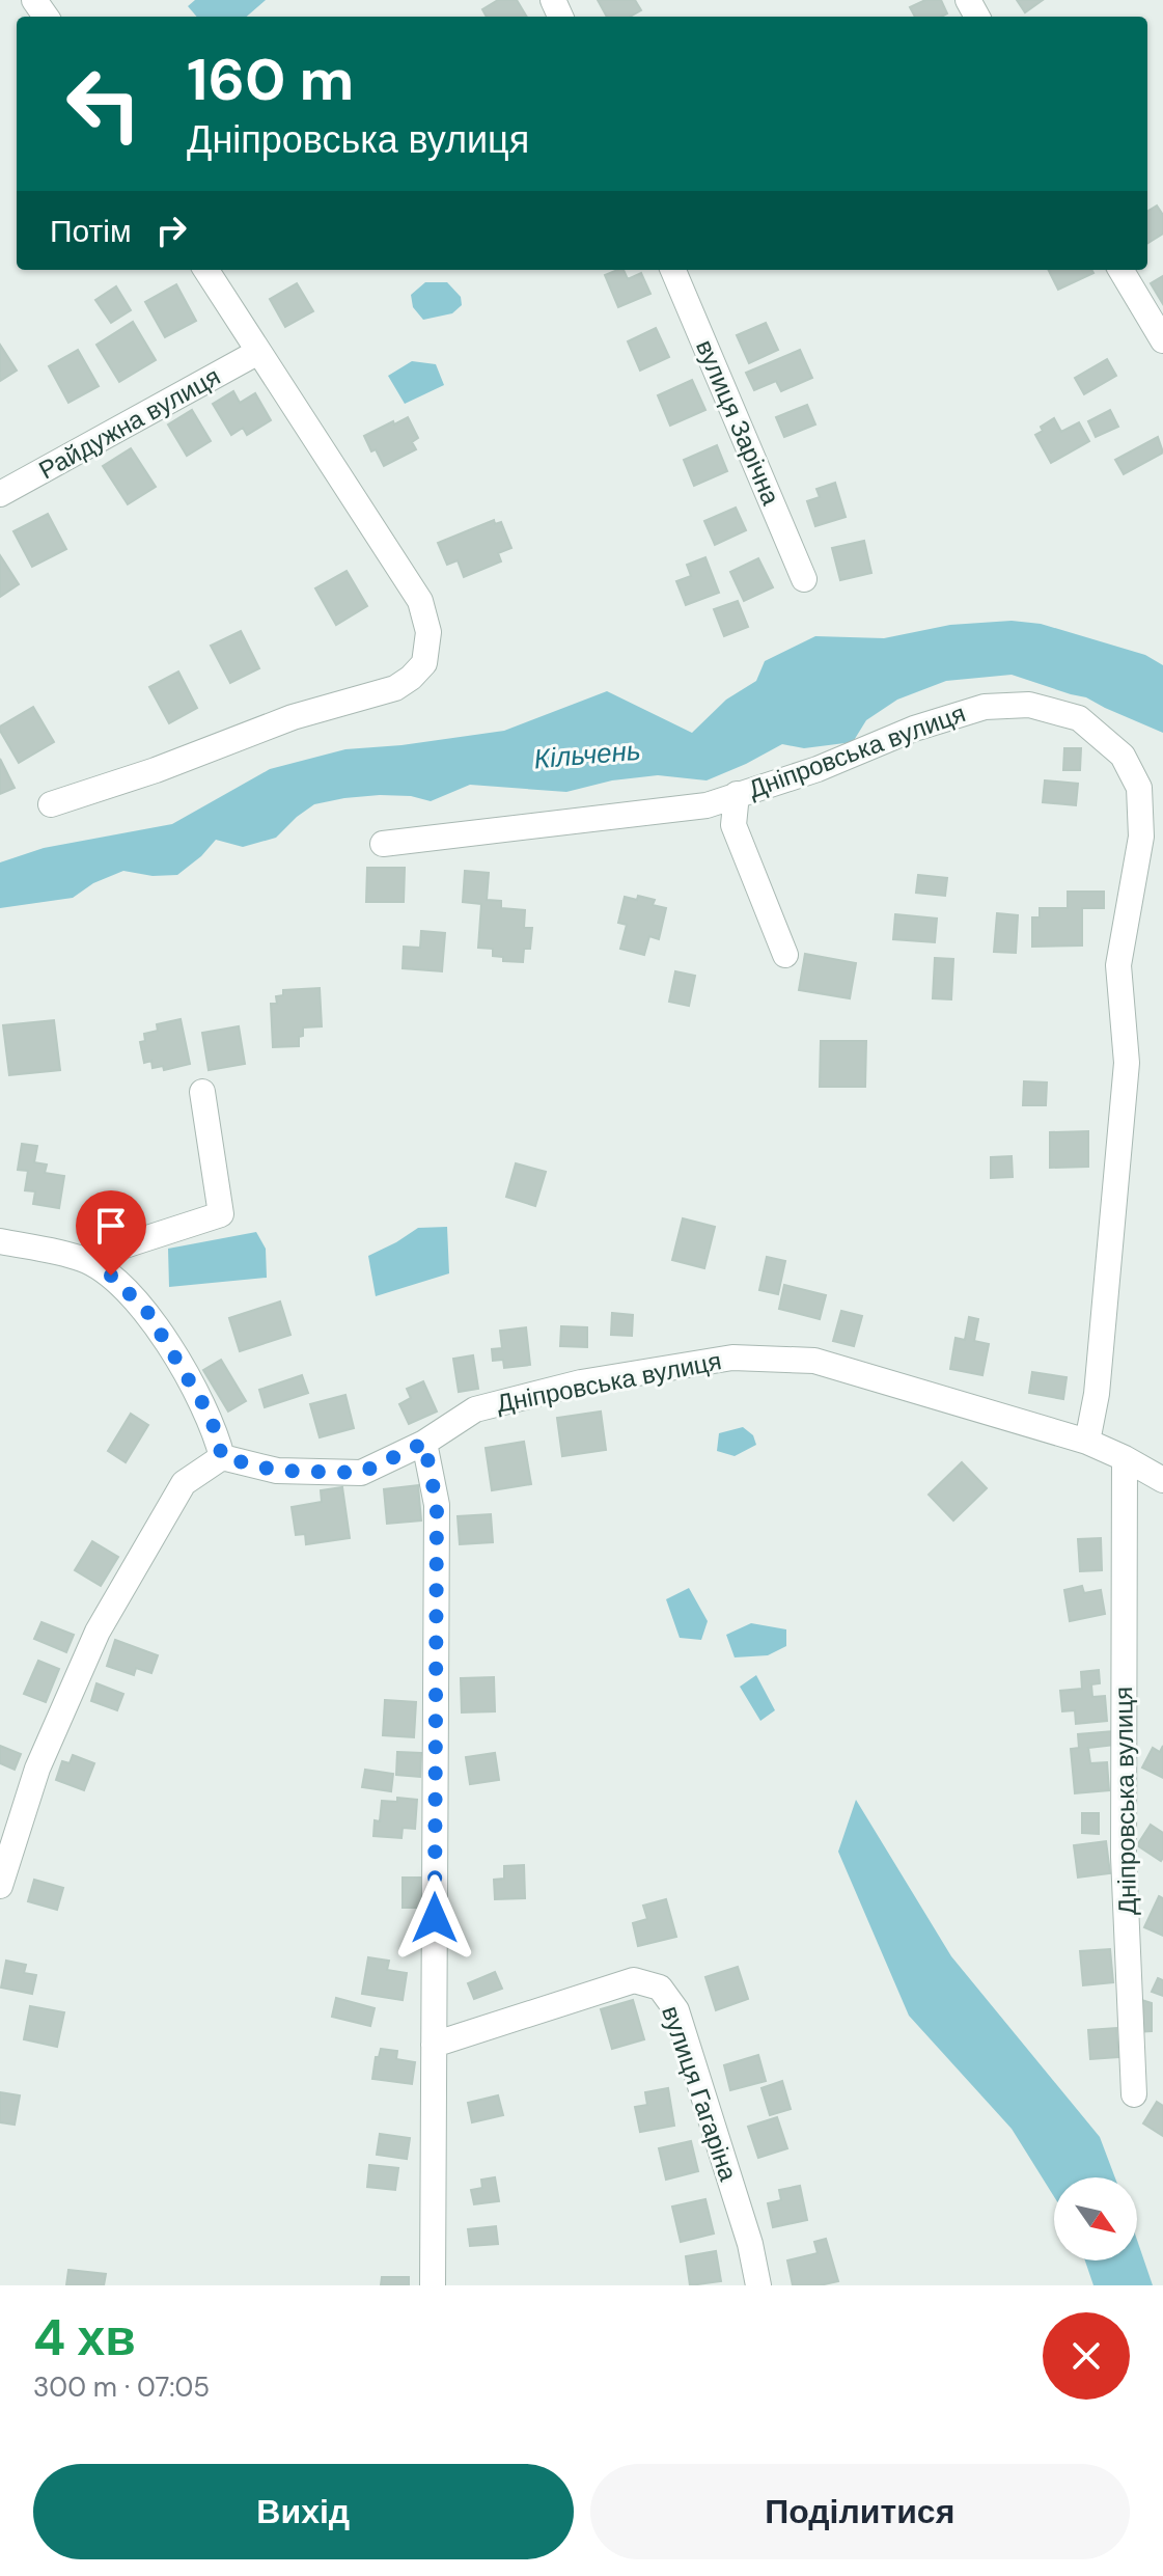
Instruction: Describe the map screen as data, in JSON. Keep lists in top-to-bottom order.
{
  "streets": {
    "street": [
      "вулиця Зарічна",
      "Райдужна вулиця",
      "Дніпровська вулиця",
      "вулиця Гагаріна"
    ]
  },
  "water": ["Кільчень"],
  "north": "bottom right",
  "page": {
    "turn": ["160 m", "Дніпровська вулиця"],
    "then": "Потім",
    "heading": ["4 хв", "300 m · 07:05"],
    "buttons": ["Вихід", "Поділитися"]
  }
}
